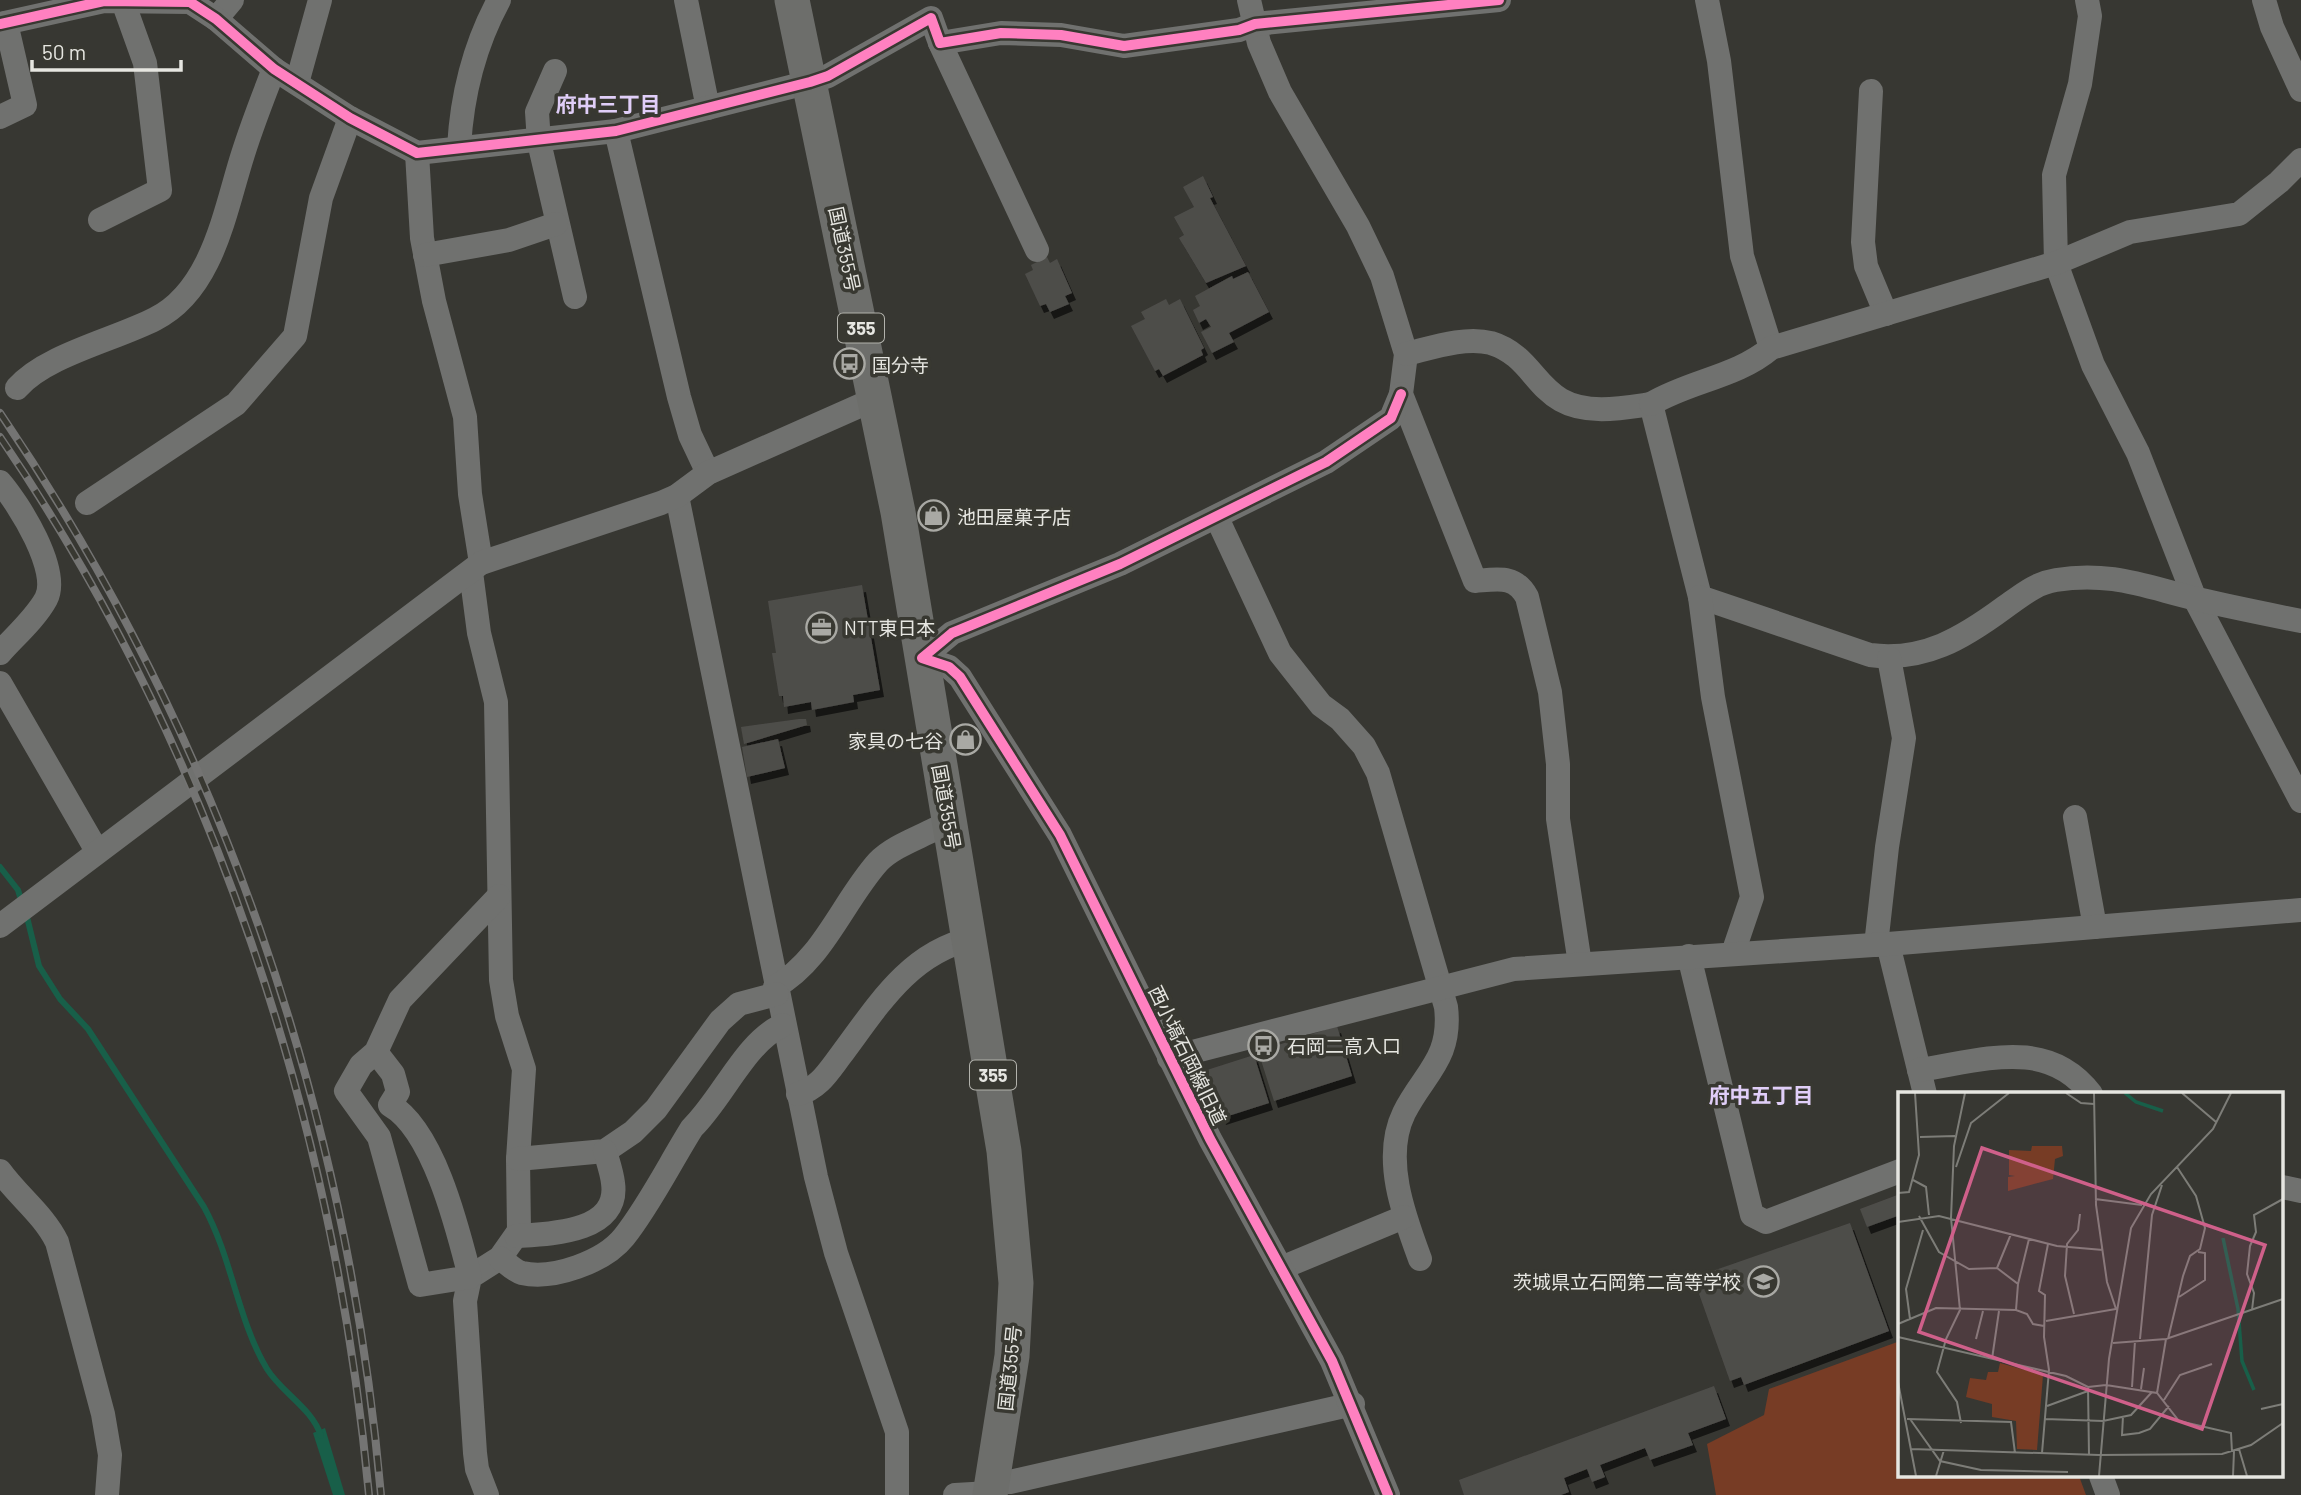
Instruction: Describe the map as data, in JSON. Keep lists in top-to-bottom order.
{
  "streets": {
    "highway": ["国道355号", "355"],
    "street": ["西小塙石岡線旧道"]
  },
  "crossings": [
    ["国道355号", "西小塙石岡線旧道"]
  ],
  "districts": ["府中三丁目", "府中五丁目"],
  "places": {
    "bus stop": ["国分寺", "石岡二高入口"],
    "shop": ["池田屋菓子店", "家具の七谷"],
    "office": ["NTT東日本"],
    "school or university": ["茨城県立石岡第二高等学校"]
  },
  "scale_bar": "50 m"
}
